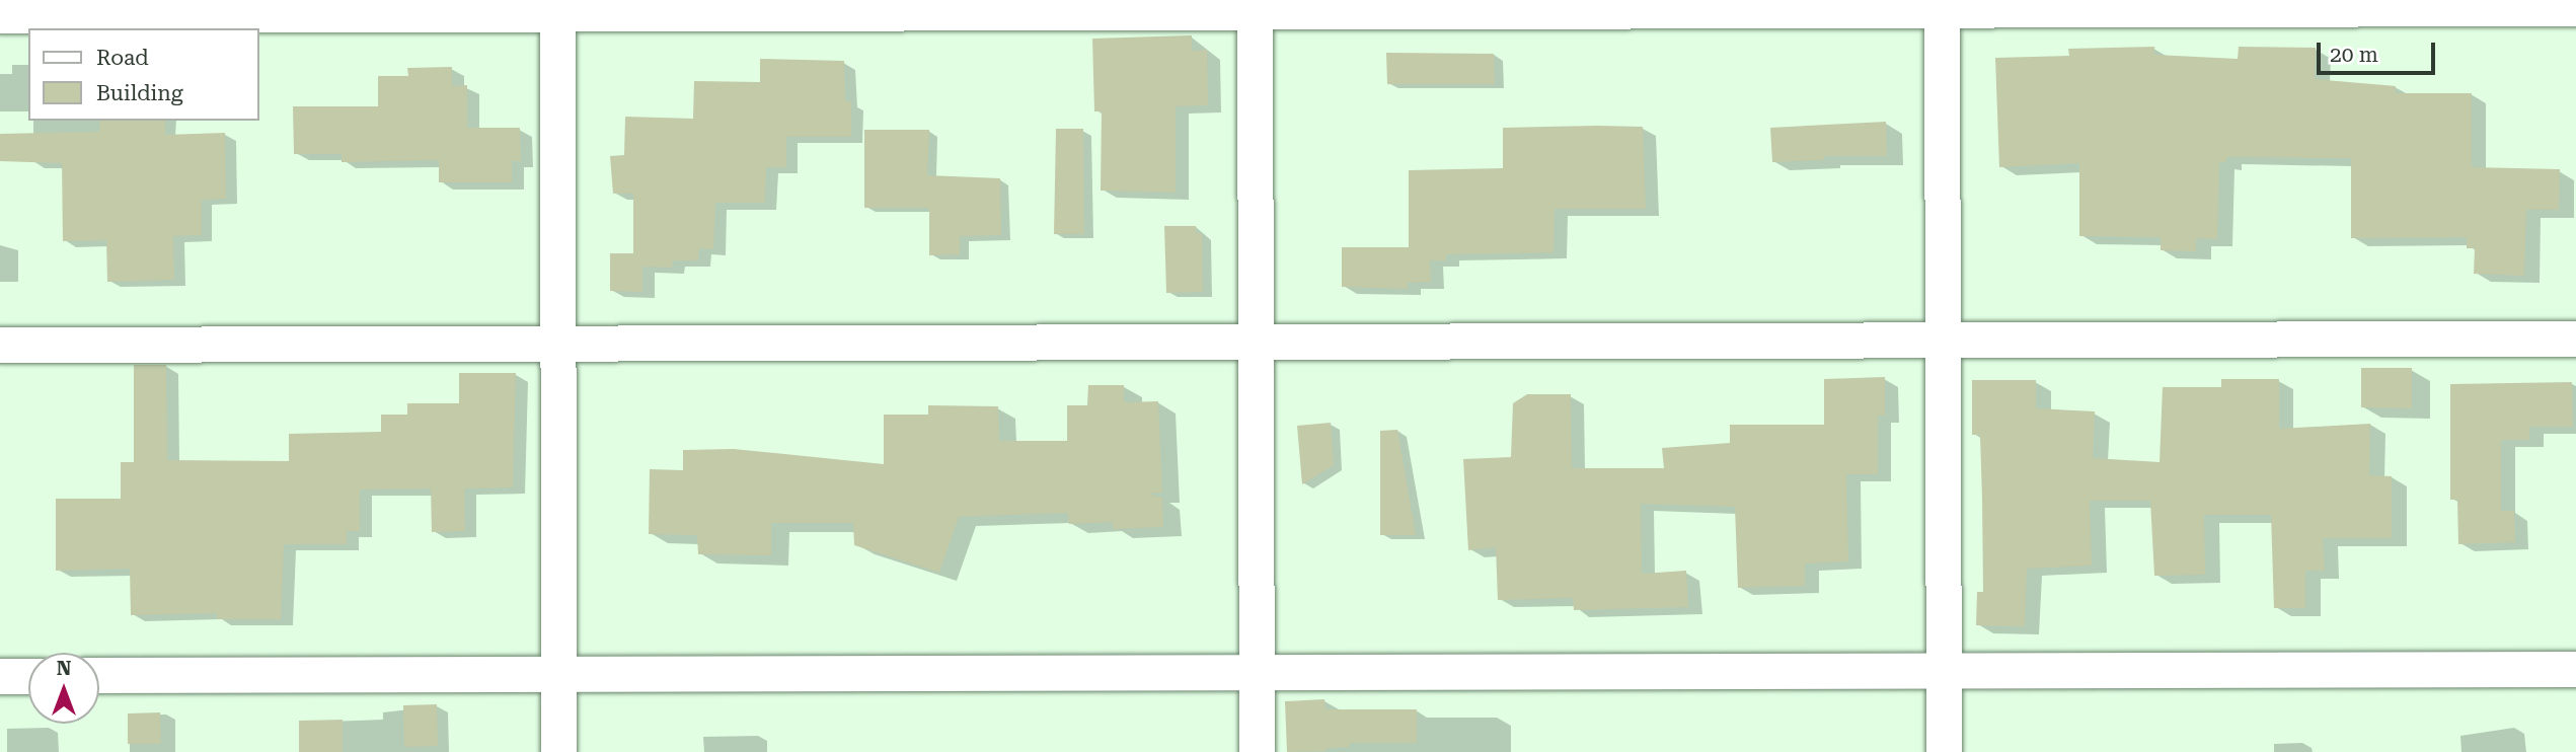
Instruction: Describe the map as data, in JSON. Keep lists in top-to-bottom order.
{
  "legend": ["Road", "Building"],
  "scale_bar": "20 m",
  "north": "top"
}
